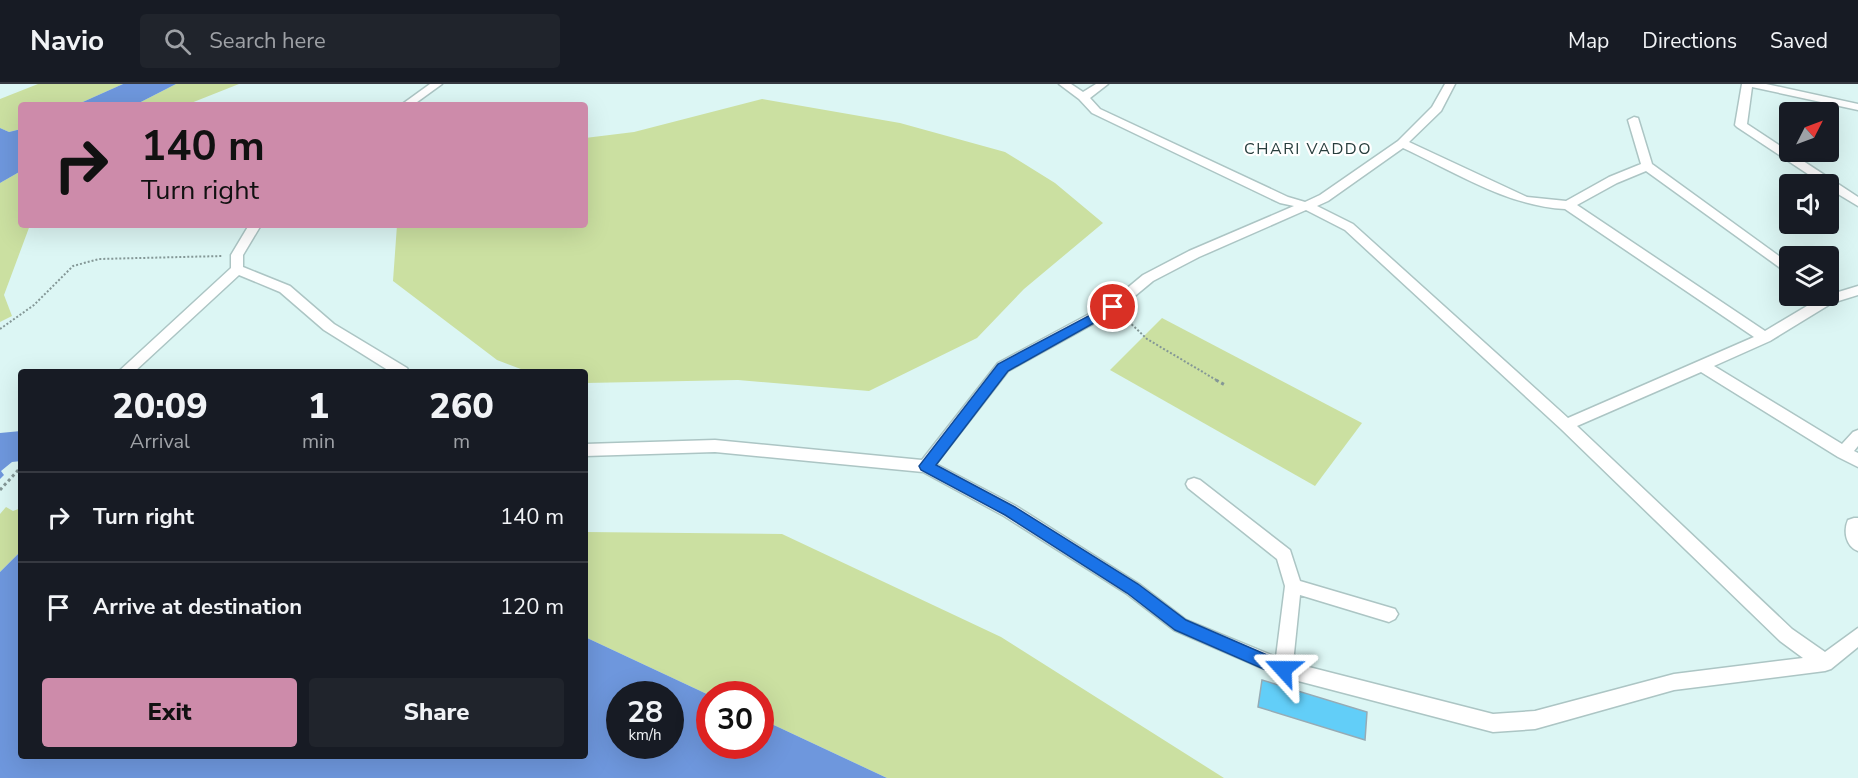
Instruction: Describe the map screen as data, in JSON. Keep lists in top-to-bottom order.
{
  "districts": ["CHARI VADDO"],
  "north": "top right",
  "page": {
    "header": "Navio",
    "search": "Search here",
    "nav": ["Map", "Directions", "Saved"],
    "turn": ["140 m", "Turn right"],
    "eta": [
      "20:09",
      "Arrival",
      "1",
      "min",
      "260",
      "m"
    ],
    "list": [
      {
        "name": "Turn right",
        "value": "140 m"
      },
      {
        "name": "Arrive at destination",
        "value": "120 m"
      }
    ],
    "buttons": ["Exit", "Share"],
    "speed": "28 km/h",
    "limit": "30"
  }
}
